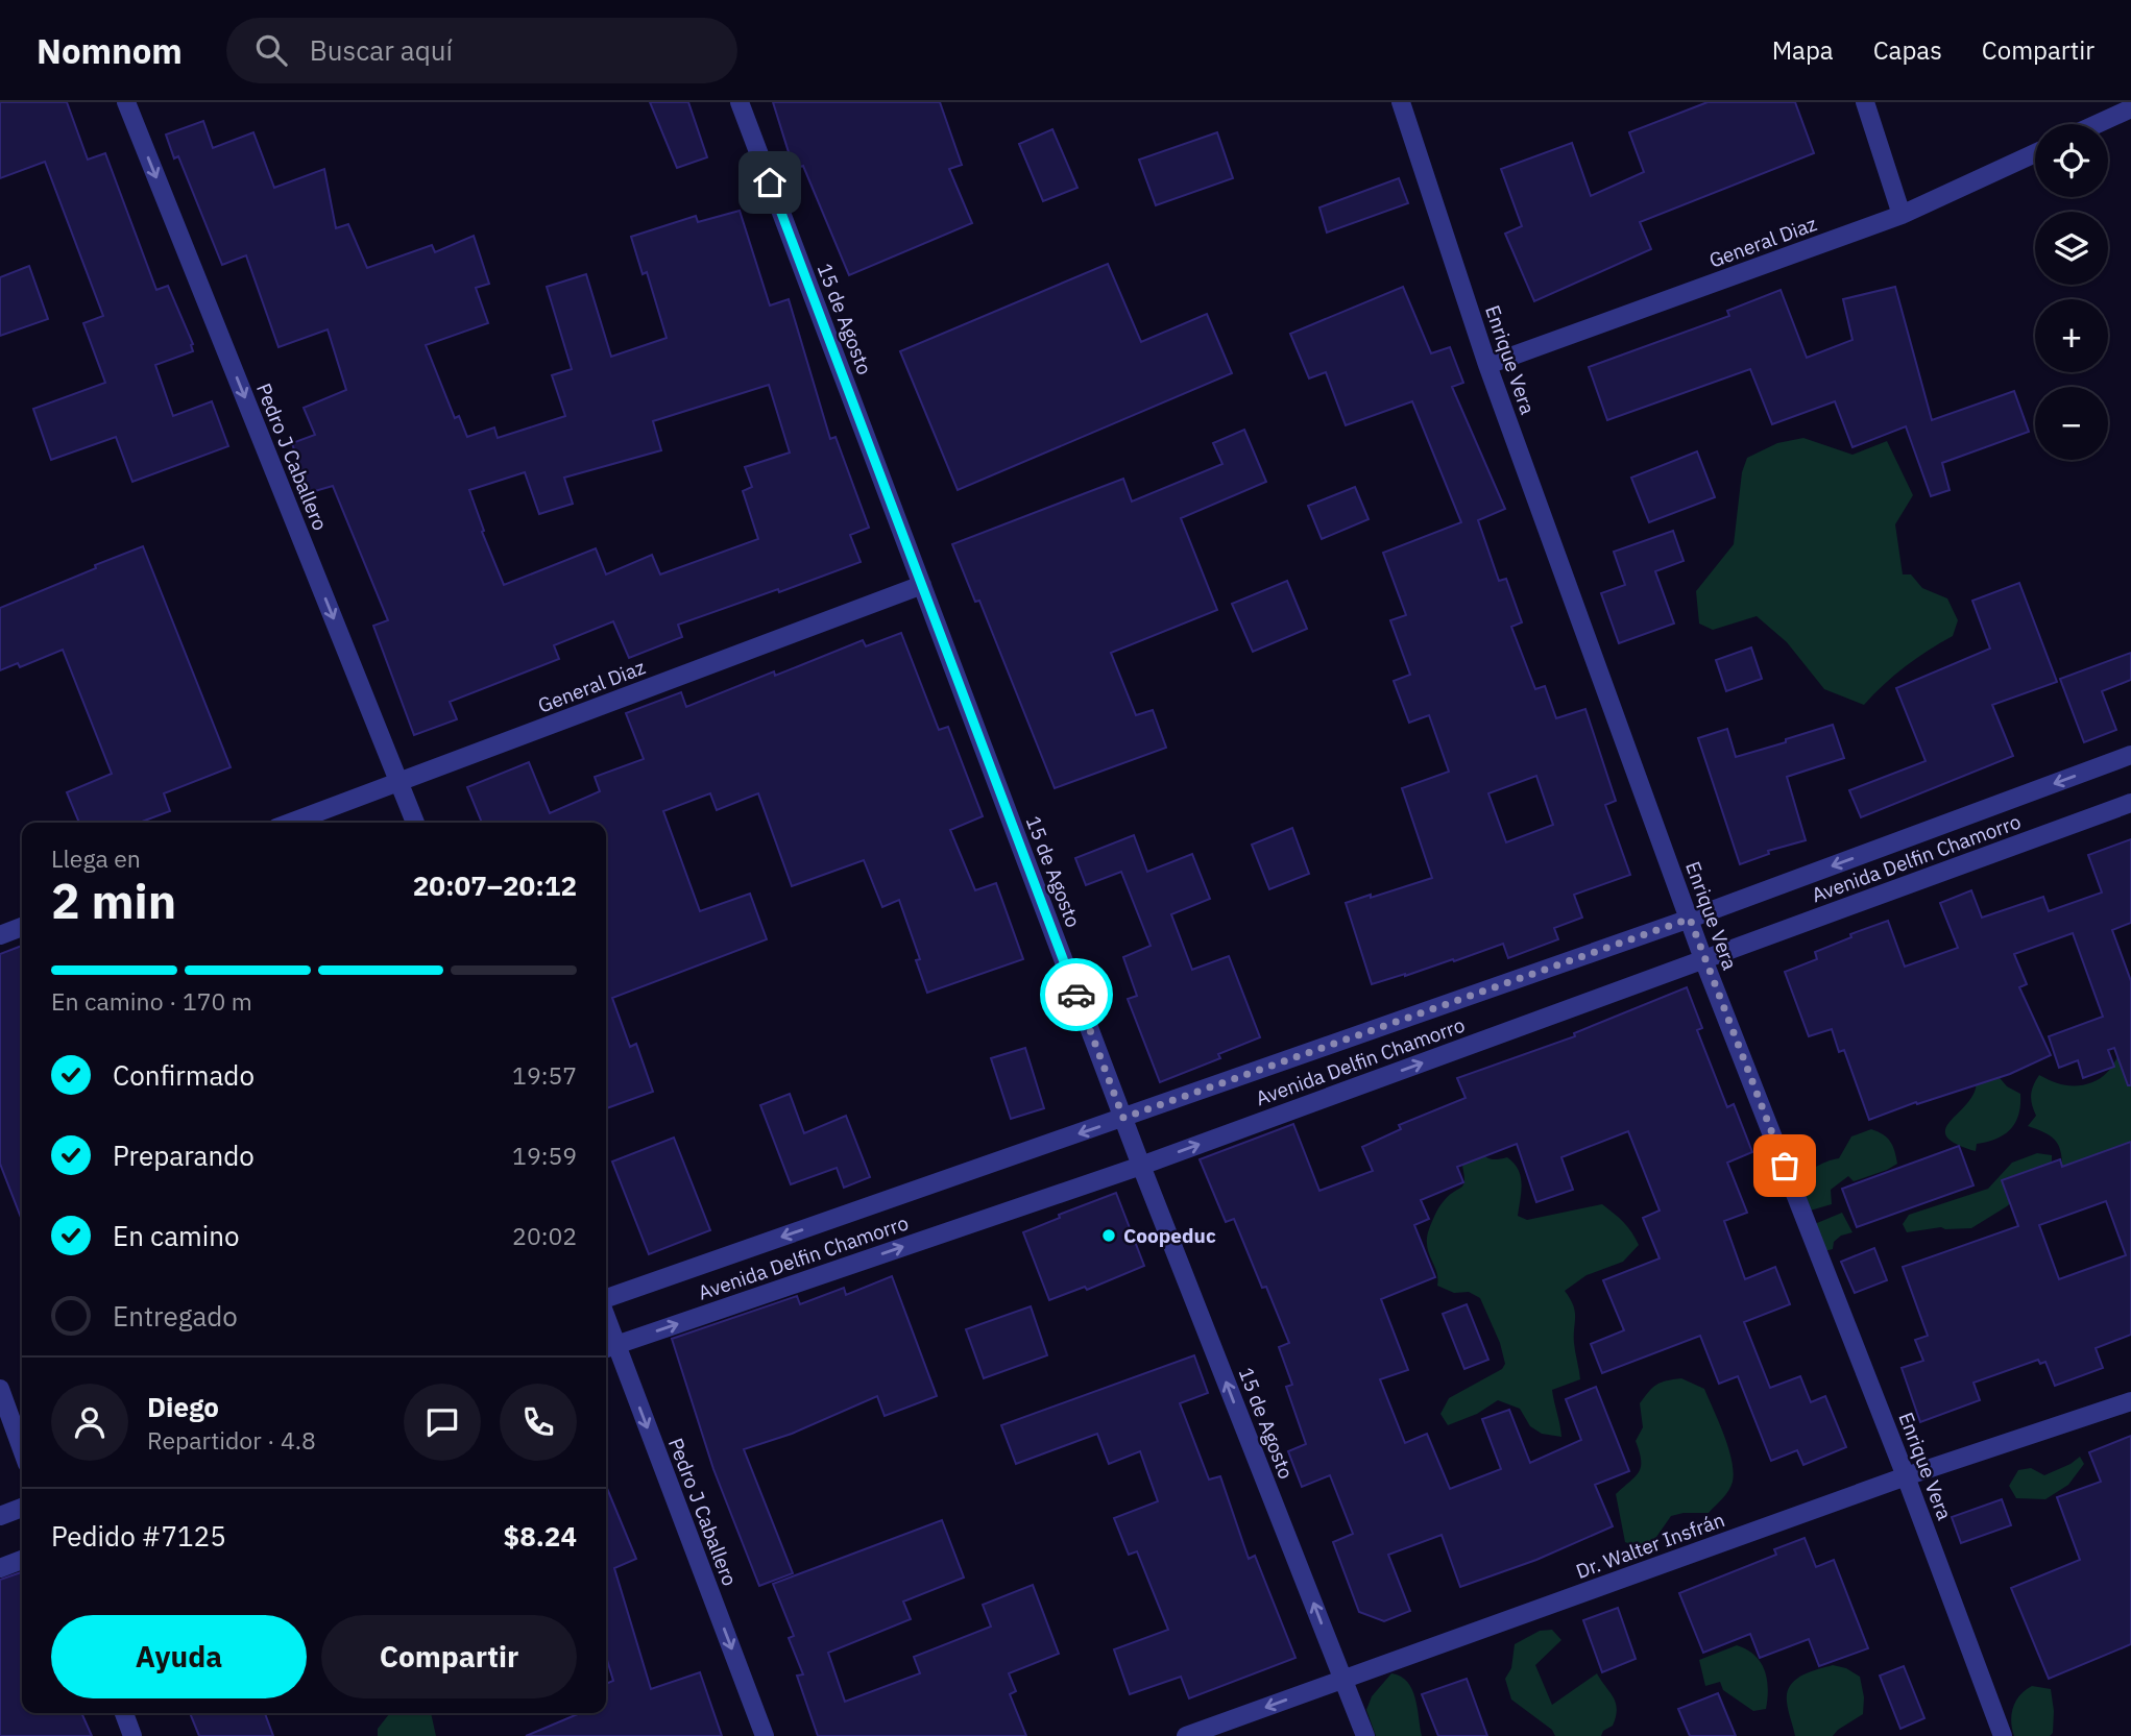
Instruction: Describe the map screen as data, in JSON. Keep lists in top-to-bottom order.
{
  "streets": {
    "street": [
      "General Diaz",
      "15 de Agosto",
      "Enrique Vera",
      "Pedro J Caballero",
      "Avenida Delfin Chamorro",
      "Dr. Walter Insfrán"
    ]
  },
  "crossings": [
    ["General Diaz", "15 de Agosto"],
    ["General Diaz", "Enrique Vera"],
    ["General Diaz", "Pedro J Caballero"],
    ["15 de Agosto", "Avenida Delfin Chamorro"],
    ["15 de Agosto", "Dr. Walter Insfrán"],
    ["Enrique Vera", "Avenida Delfin Chamorro"],
    ["Enrique Vera", "Dr. Walter Insfrán"],
    ["Pedro J Caballero", "Avenida Delfin Chamorro"]
  ],
  "one_way": ["Pedro J Caballero"],
  "places": ["Coopeduc"],
  "page": {
    "header": "Nomnom",
    "search": "Buscar aquí",
    "nav": ["Mapa", "Capas", "Compartir"],
    "map_buttons": ["+", "−"],
    "heading": ["2 min", "Llega en", "20:07–20:12"],
    "panel": [
      "Diego",
      "Repartidor · 4.8",
      "Pedido #7125",
      "$8.24"
    ],
    "bar": "En camino · 170 m",
    "list": [
      ["Confirmado", "19:57"],
      ["Preparando", "19:59"],
      ["En camino", "20:02"],
      "Entregado"
    ],
    "buttons": ["Ayuda", "Compartir"]
  }
}
